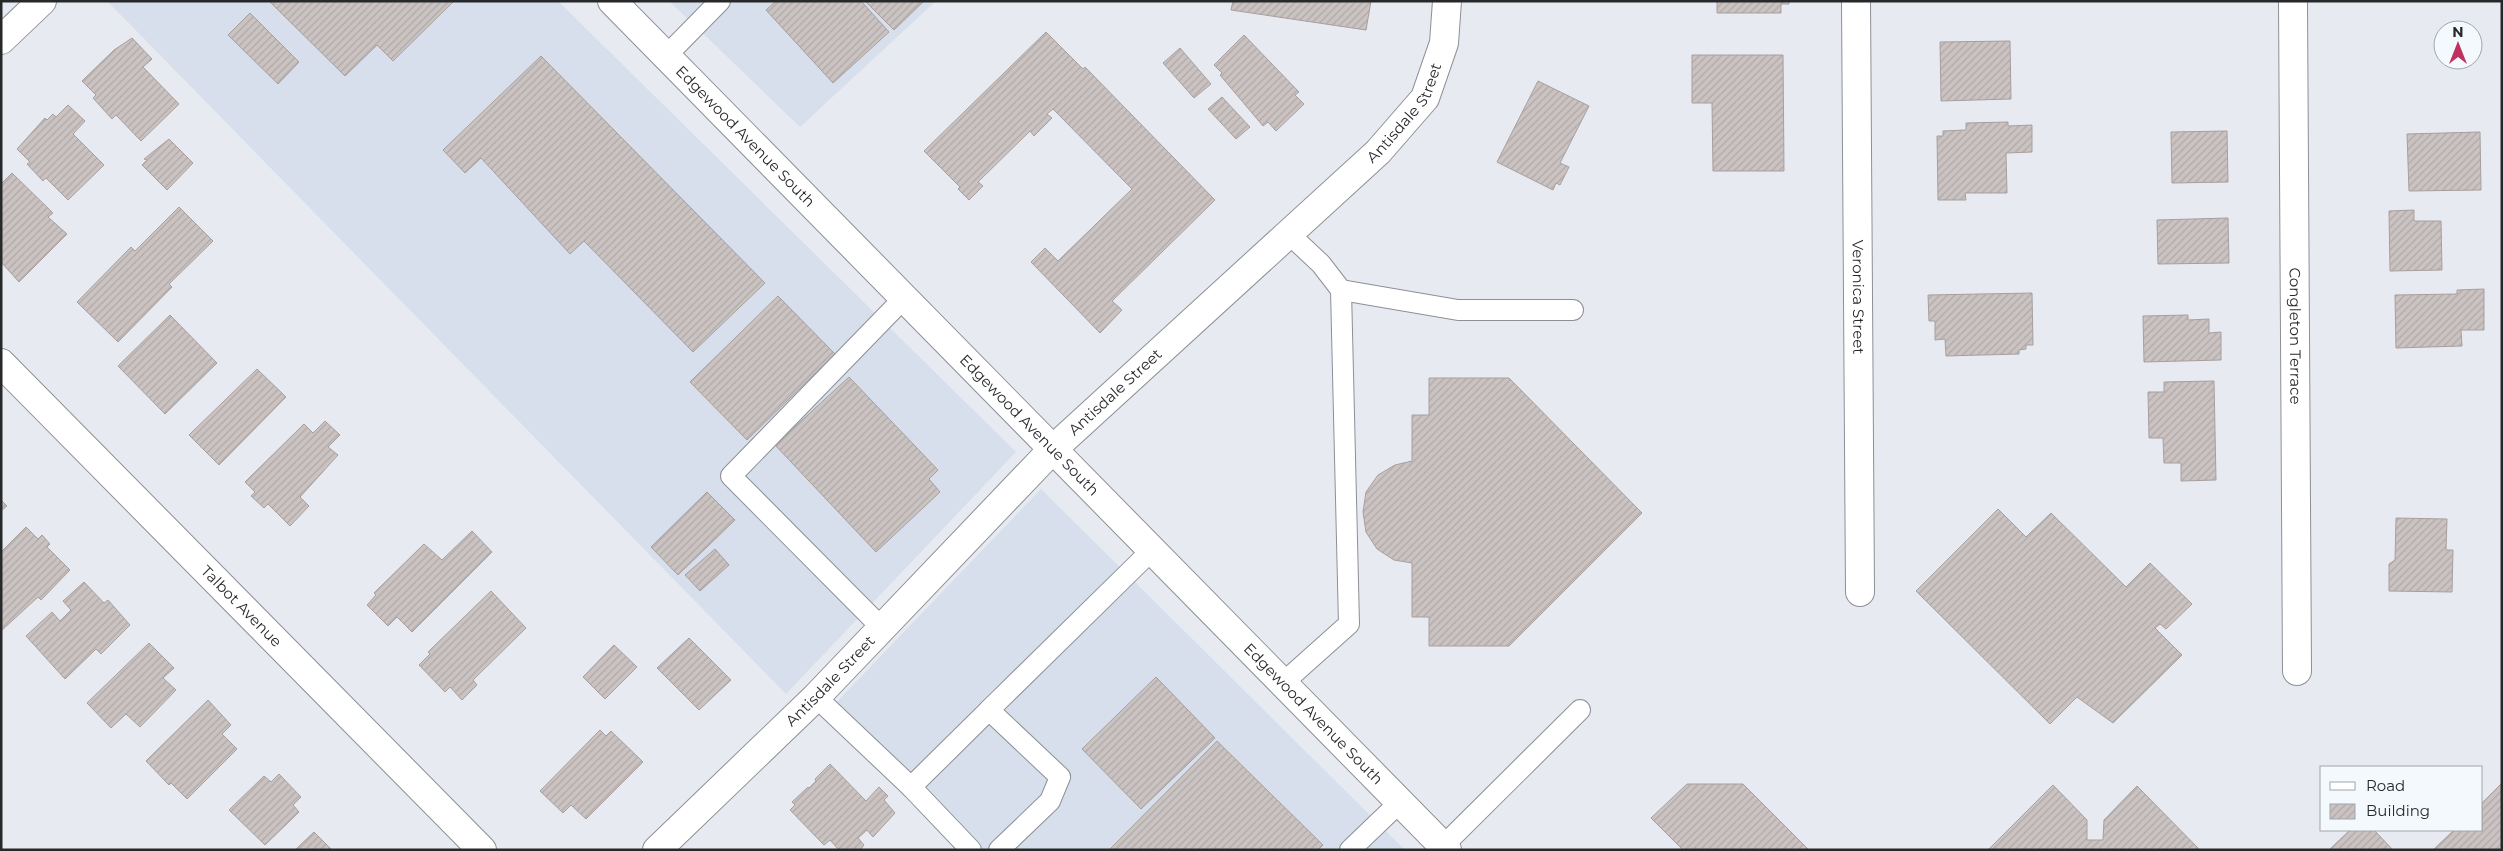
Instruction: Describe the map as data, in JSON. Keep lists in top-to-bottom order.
{
  "streets": {
    "street": [
      "Antisdale Street",
      "Edgewood Avenue South",
      "Veronica Street",
      "Congleton Terrace",
      "Talbot Avenue"
    ]
  },
  "crossings": [
    ["Antisdale Street", "Edgewood Avenue South"]
  ],
  "legend": ["Road", "Building"],
  "north": "top"
}
